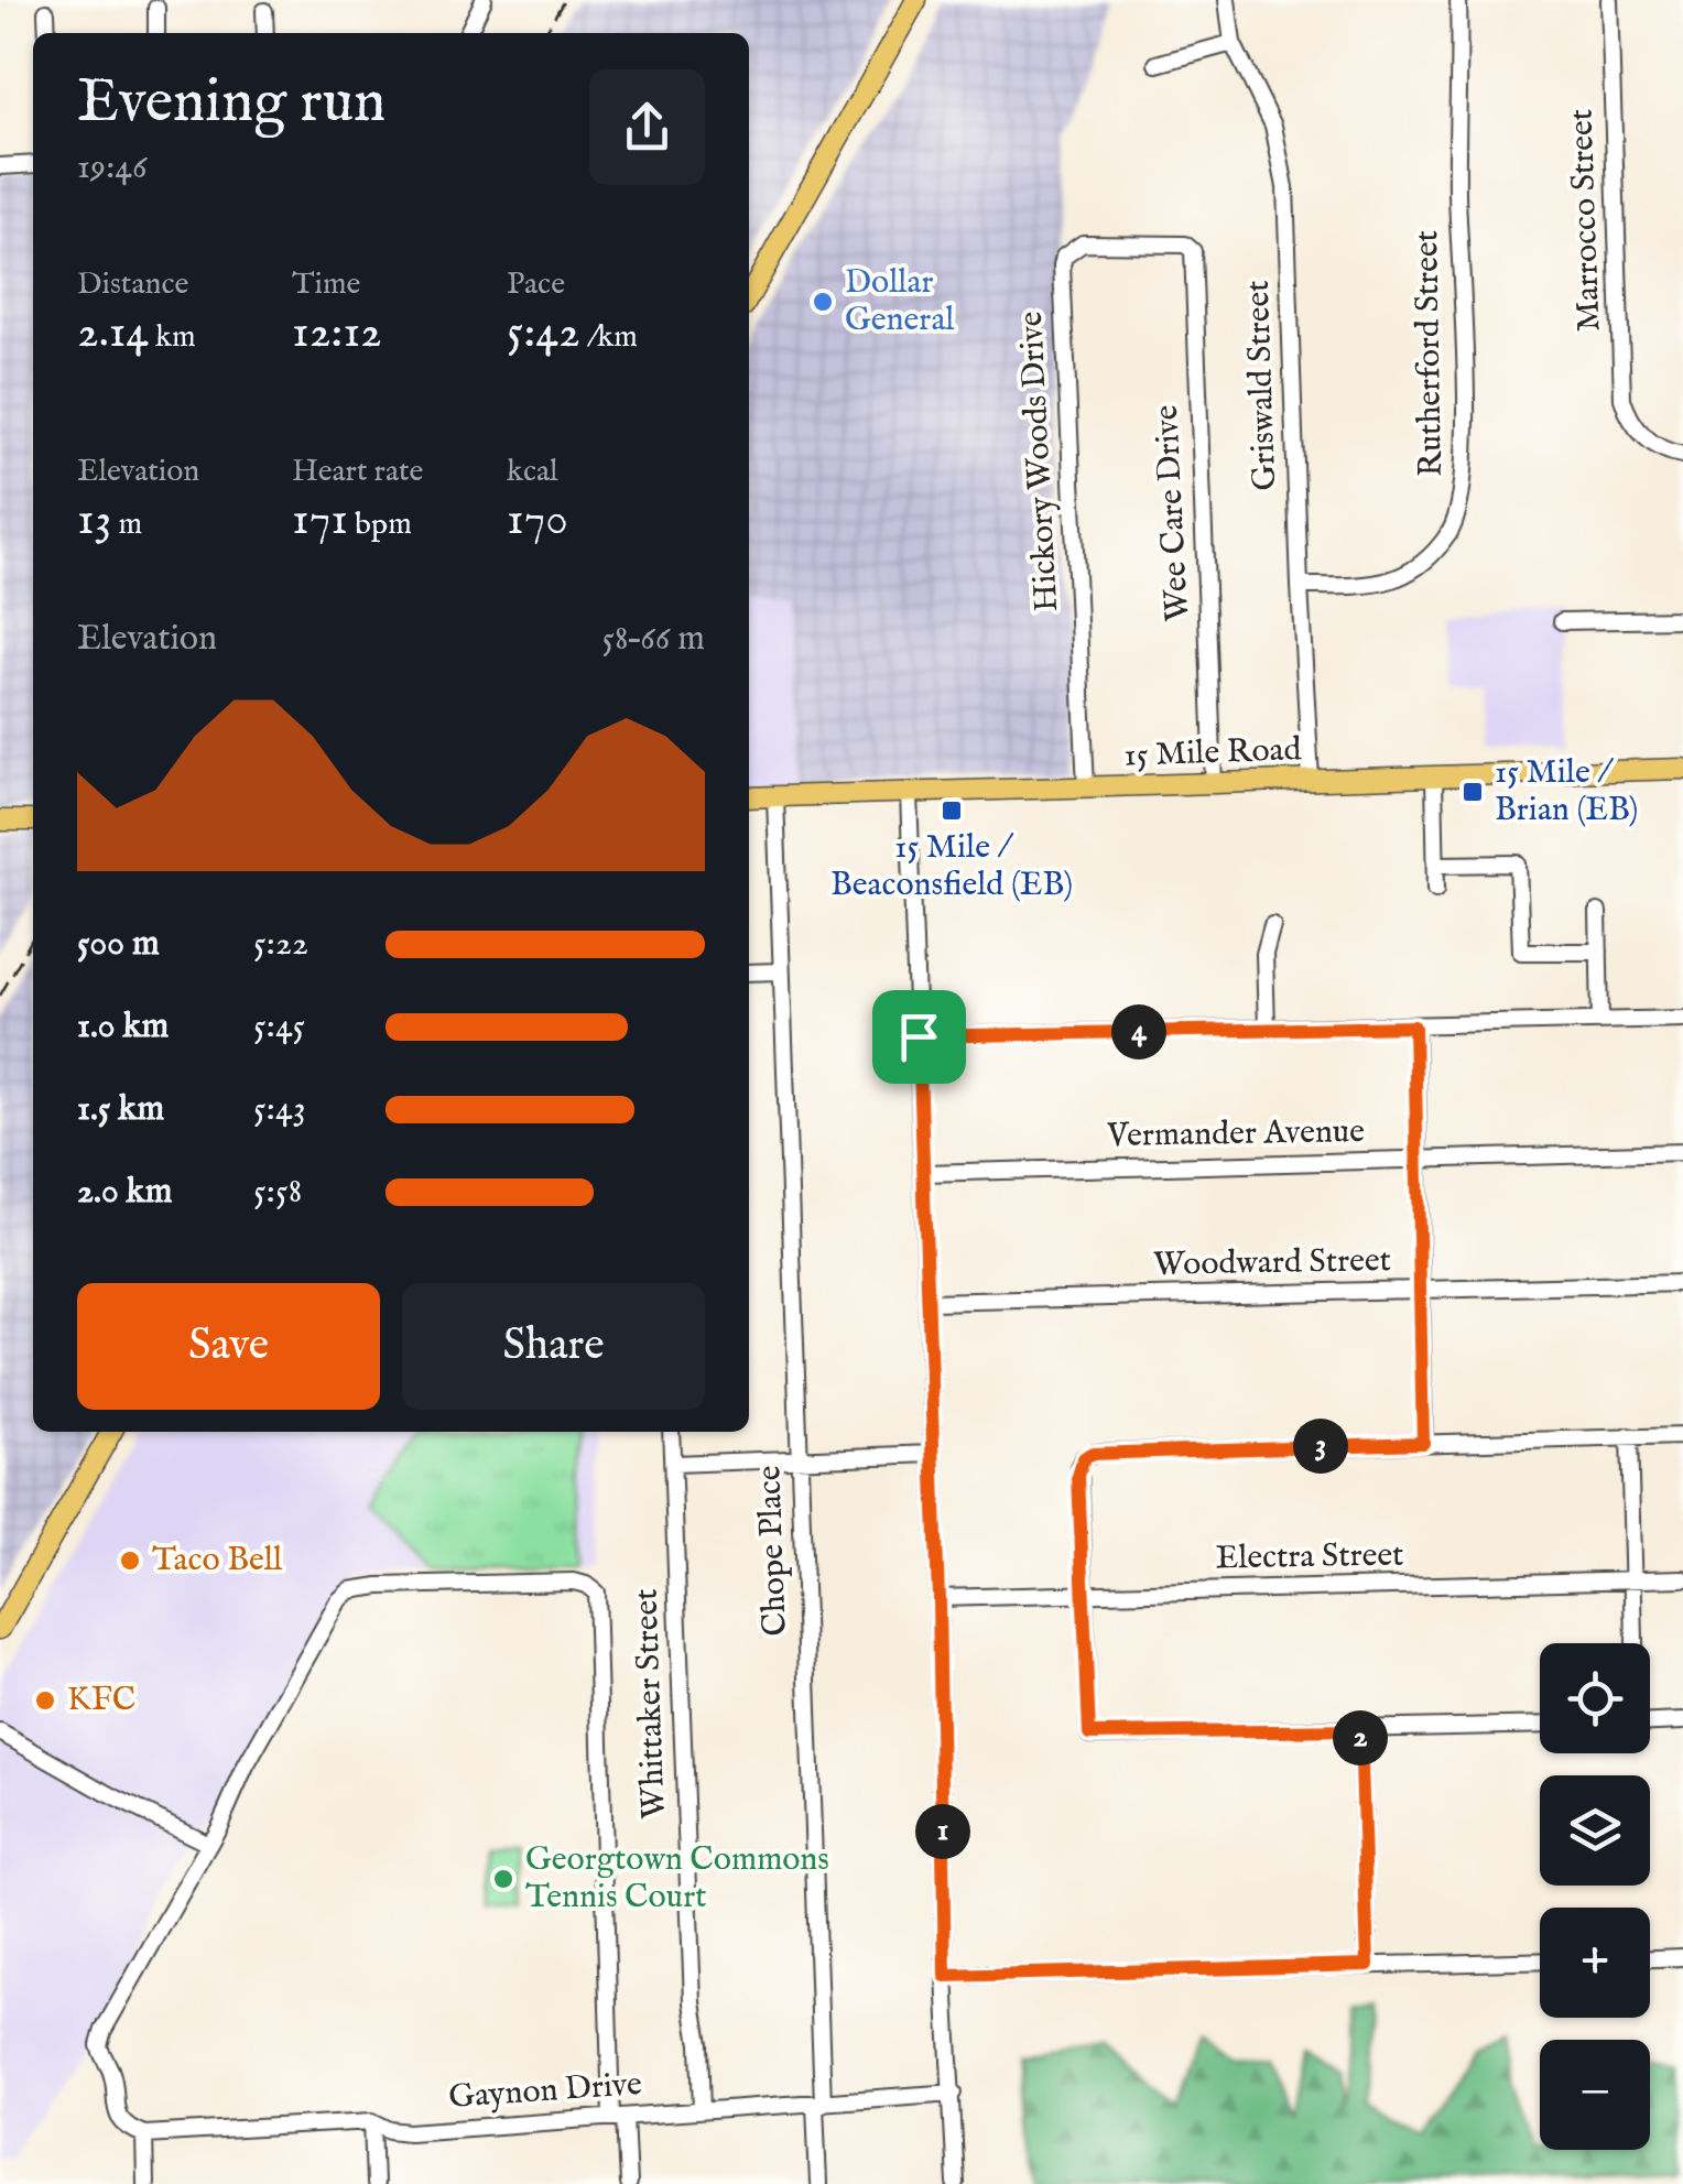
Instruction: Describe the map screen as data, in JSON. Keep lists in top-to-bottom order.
{
  "streets": {
    "main road": ["15 Mile Road"],
    "street": [
      "Marrocco Street",
      "Rutherford Street",
      "Griswald Street",
      "Hickory Woods Drive",
      "Wee Care Drive",
      "Vermander Avenue",
      "Woodward Street",
      "Chope Place",
      "Electra Street",
      "Whittaker Street",
      "Gaynon Drive"
    ]
  },
  "crossings": [
    ["Rutherford Street", "Griswald Street"],
    ["Griswald Street", "15 Mile Road"],
    ["Hickory Woods Drive", "Wee Care Drive"],
    ["Hickory Woods Drive", "15 Mile Road"],
    ["Wee Care Drive", "15 Mile Road"],
    ["15 Mile Road", "Chope Place"],
    ["Chope Place", "Gaynon Drive"],
    ["Whittaker Street", "Gaynon Drive"]
  ],
  "places": {
    "other": [
      "Dollar General",
      "Taco Bell",
      "KFC",
      "Georgtown Commons Tennis Court"
    ],
    "transit": ["15 Mile / Brian (EB)", "15 Mile / Beaconsfield (EB)"]
  },
  "page": {
    "heading": ["Evening run", "19:46"],
    "stats": [
      ["Distance", "2.14 km"],
      ["Time", "12:12"],
      ["Pace", "5:42 /km"],
      ["Elevation", "13 m"],
      ["Heart rate", "171 bpm"],
      ["kcal", "170"]
    ],
    "chart": ["Elevation", "58–66 m"],
    "list": [
      {
        "name": "500 m",
        "note": "5:22"
      },
      {
        "name": "1.0 km",
        "note": "5:45"
      },
      {
        "name": "1.5 km",
        "note": "5:43"
      },
      {
        "name": "2.0 km",
        "note": "5:58"
      }
    ],
    "pins": [
      "4",
      "3",
      "2",
      "1"
    ],
    "buttons": ["Save", "Share"],
    "map_buttons": ["+", "−"]
  }
}
